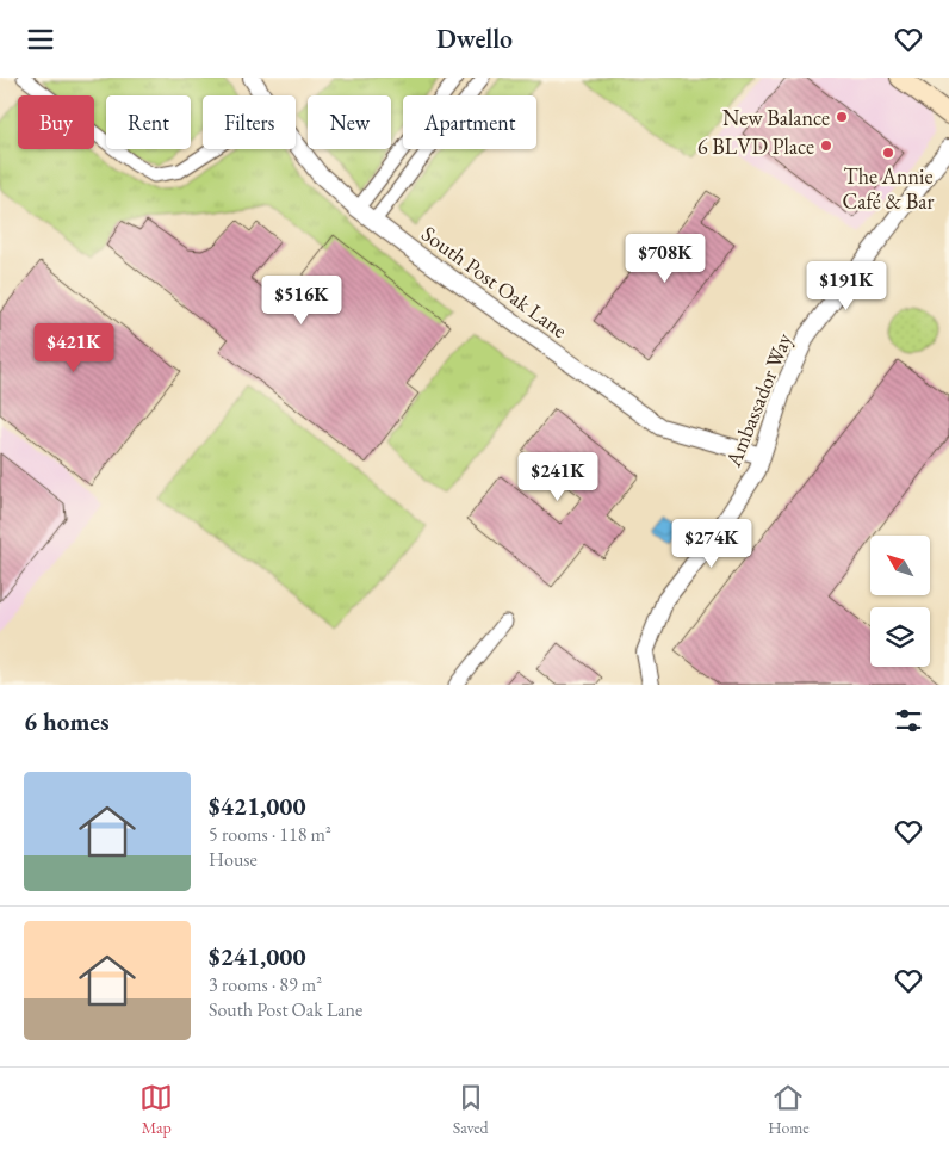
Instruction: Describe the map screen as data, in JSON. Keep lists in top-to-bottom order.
{
  "streets": {
    "street": ["South Post Oak Lane", "Ambassador Way"]
  },
  "crossings": [
    ["South Post Oak Lane", "Ambassador Way"]
  ],
  "places": ["New Balance", "6 BLVD Place", "The Annie Café & Bar"],
  "north": "top left",
  "page": {
    "header": "Dwello",
    "chip": [
      "Buy",
      "Rent",
      "Filters",
      "New",
      "Apartment"
    ],
    "price": [
      "$708K",
      "$191K",
      "$516K",
      "$421K",
      "$241K",
      "$274K"
    ],
    "heading": "6 homes",
    "list": [
      {
        "name": "$421,000",
        "note": "5 rooms · 118 m² · House"
      },
      {
        "name": "$241,000",
        "note": "3 rooms · 89 m² · South Post Oak Lane"
      }
    ],
    "tabs": ["Map", "Saved", "Home"]
  }
}
